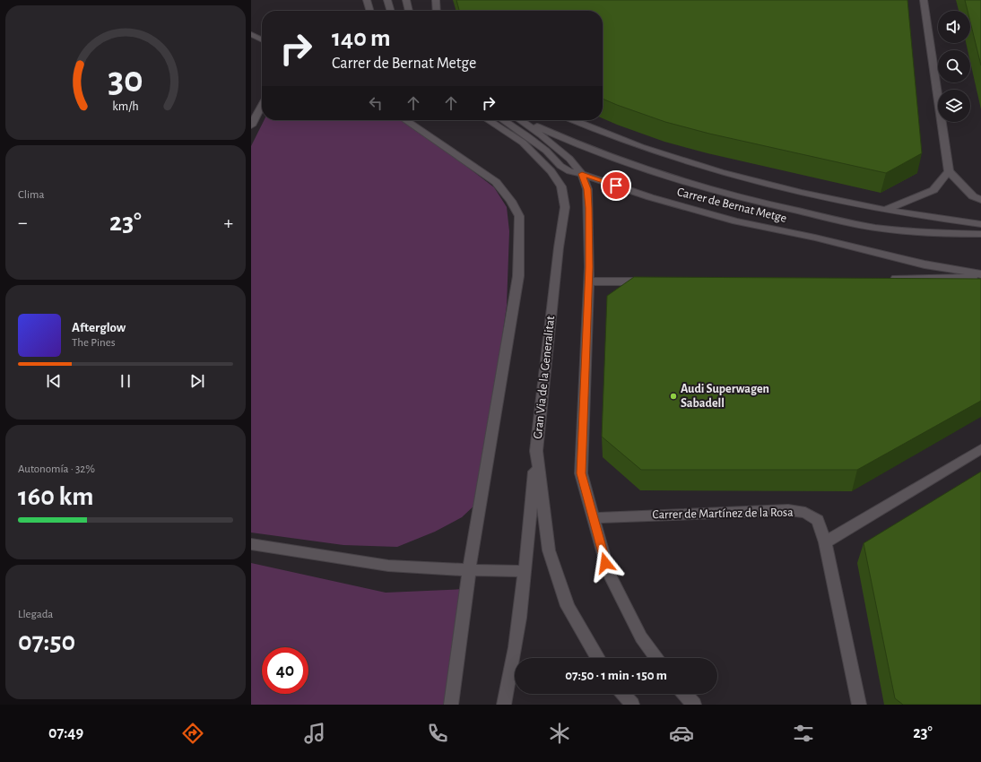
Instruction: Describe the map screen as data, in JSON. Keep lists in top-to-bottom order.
{
  "streets": {
    "street": ["Carrer de Bernat Metge", "Gran Via de la Generalitat", "Carrer de Martínez de la Rosa"]
  },
  "places": ["Audi Superwagen Sabadell"],
  "page": {
    "turn": ["140 m", "Carrer de Bernat Metge"],
    "tile": [
      "Clima",
      ["Autonomía · 32%", "160 km"],
      ["Llegada", "07:50"]
    ],
    "heat": ["−", "23°", "+"],
    "song": ["Afterglow", "The Pines"],
    "limit": "40",
    "trip": "07:50 · 1 min · 150 m",
    "tabs": ["07:49", "23°"],
    "gauge": ["30", "km/h"]
  }
}
